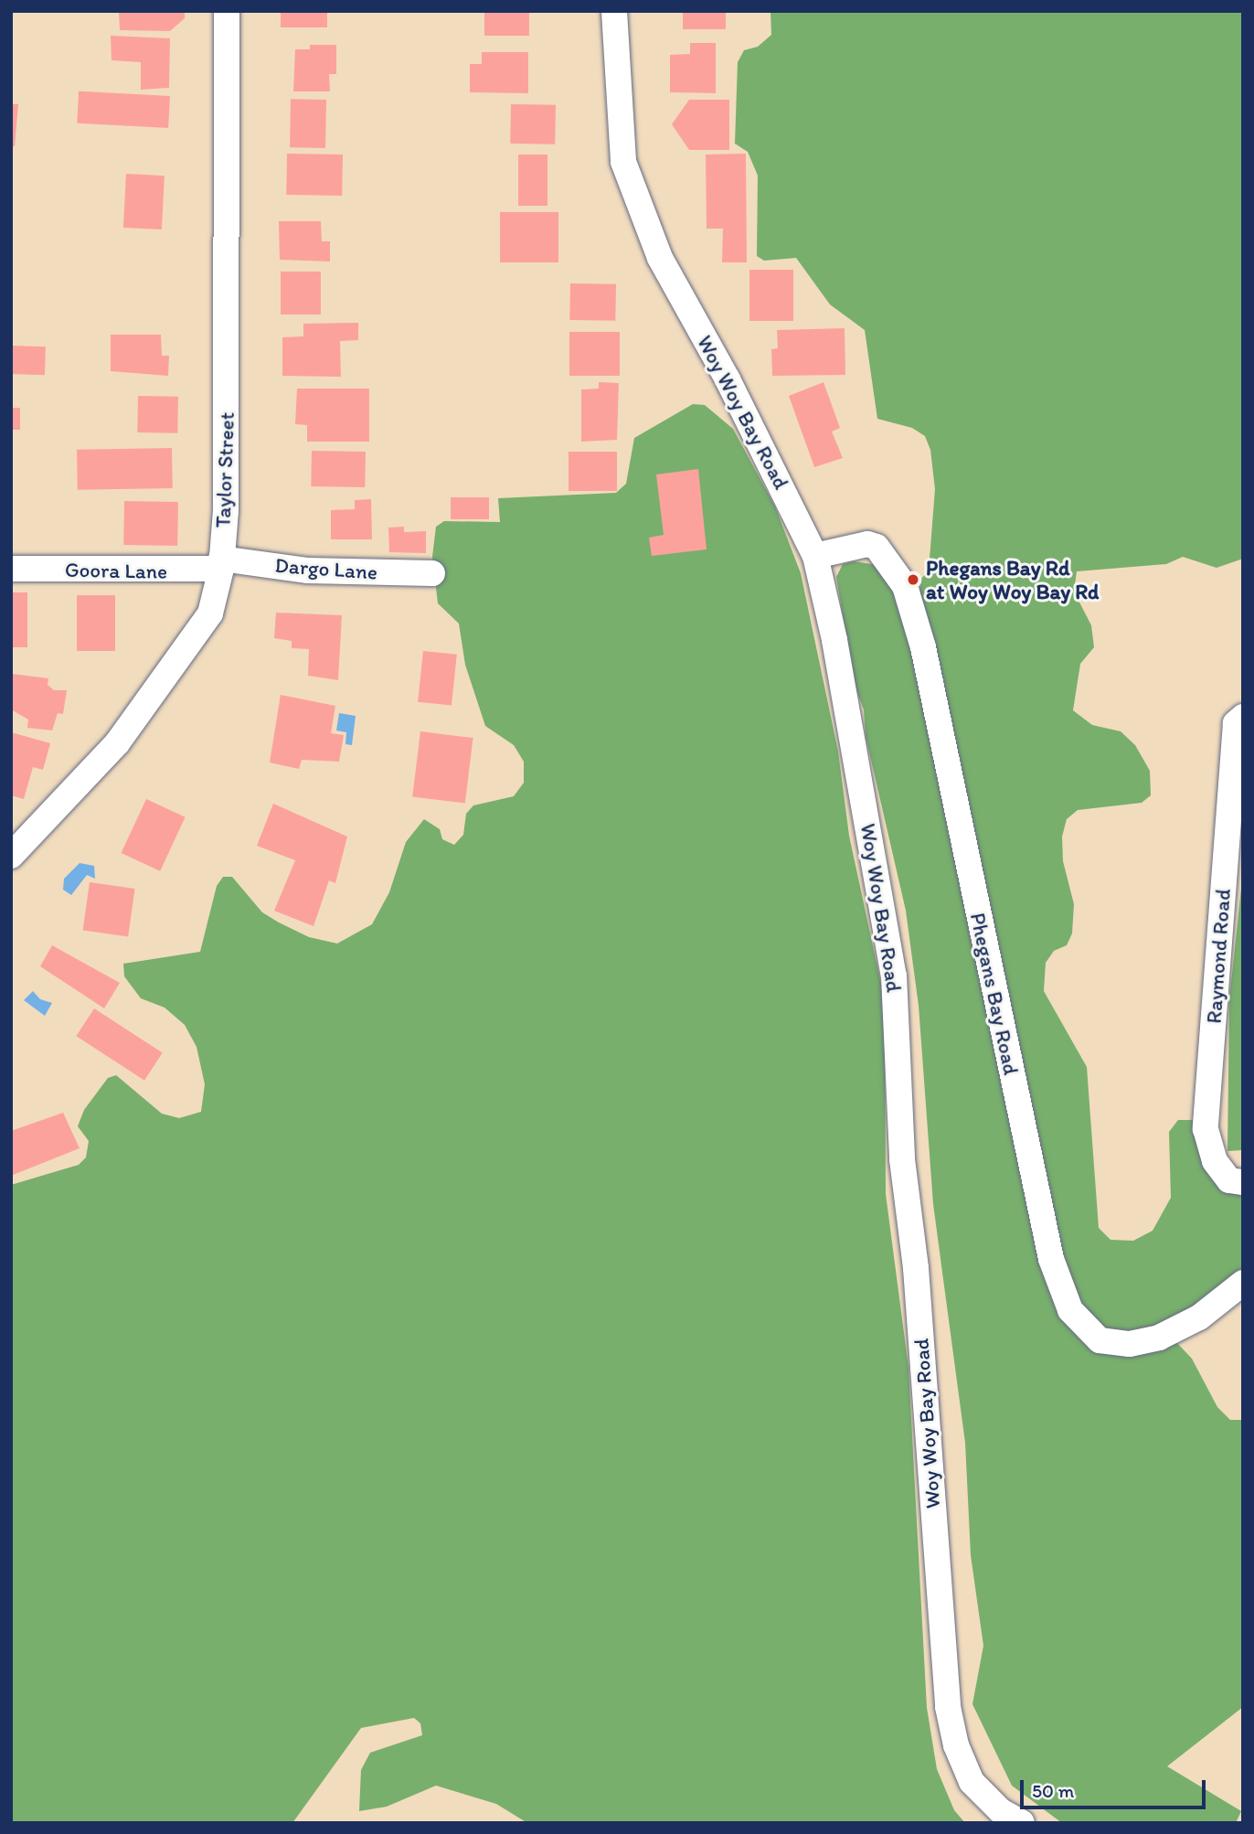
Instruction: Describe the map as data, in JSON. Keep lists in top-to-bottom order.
{
  "streets": {
    "street": [
      "Woy Woy Bay Road",
      "Taylor Street",
      "Dargo Lane",
      "Goora Lane",
      "Raymond Road",
      "Phegans Bay Road"
    ]
  },
  "crossings": [
    ["Woy Woy Bay Road", "Phegans Bay Road"],
    ["Taylor Street", "Dargo Lane"],
    ["Taylor Street", "Goora Lane"],
    ["Dargo Lane", "Goora Lane"]
  ],
  "places": ["Phegans Bay Rd at Woy Woy Bay Rd"],
  "scale_bar": "50 m"
}
